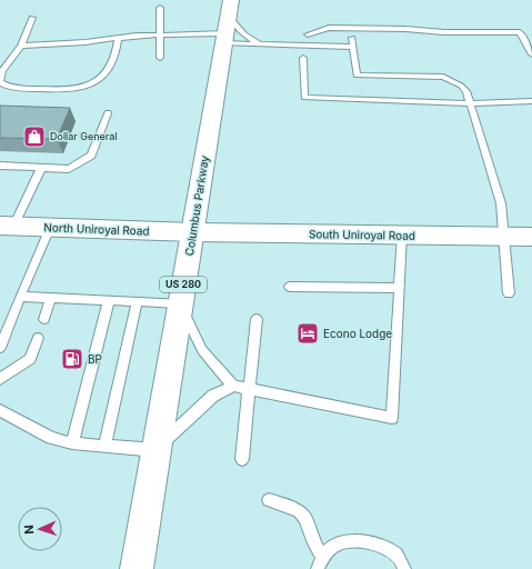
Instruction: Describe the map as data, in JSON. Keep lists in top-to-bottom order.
{
  "streets": {
    "main road": [
      "Columbus Parkway",
      "North Uniroyal Road",
      "South Uniroyal Road",
      "US 280"
    ]
  },
  "crossings": [
    ["Columbus Parkway", "North Uniroyal Road"],
    ["Columbus Parkway", "South Uniroyal Road"],
    ["North Uniroyal Road", "South Uniroyal Road"]
  ],
  "places": {
    "shop": ["Dollar General"],
    "hotel": ["Econo Lodge"],
    "fuel station": ["BP"]
  },
  "north": "left"
}
